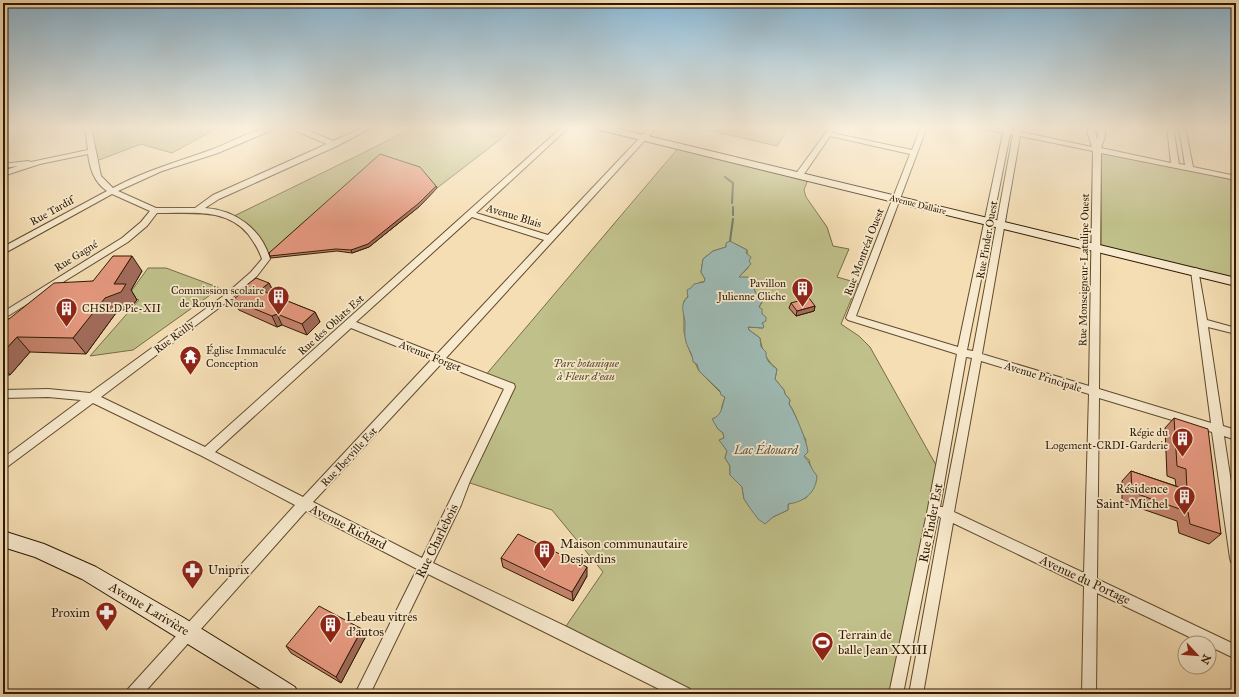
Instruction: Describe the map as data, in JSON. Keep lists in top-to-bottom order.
{
  "streets": {
    "street": [
      "Avenue Dallaire",
      "Rue Tardif",
      "Avenue Blais",
      "Rue Pinder Ouest",
      "Rue Montréal Ouest",
      "Rue Gagné",
      "Rue Monseigneur-Latulipe Ouest",
      "Rue des Oblats Est",
      "Rue Reilly",
      "Avenue Forget",
      "Avenue Principale",
      "Rue Iberville Est",
      "Rue Pinder Est",
      "Avenue Richard",
      "Rue Charlebois",
      "Avenue du Portage",
      "Avenue Larivière"
    ]
  },
  "crossings": [
    ["Avenue Dallaire", "Rue Pinder Ouest"],
    ["Avenue Dallaire", "Rue Montréal Ouest"],
    ["Avenue Dallaire", "Rue Monseigneur-Latulipe Ouest"],
    ["Avenue Blais", "Rue des Oblats Est"],
    ["Avenue Blais", "Rue Iberville Est"],
    ["Rue Pinder Ouest", "Avenue Principale"],
    ["Rue Pinder Ouest", "Rue Pinder Est"],
    ["Rue Montréal Ouest", "Avenue Principale"],
    ["Rue Monseigneur-Latulipe Ouest", "Avenue Principale"],
    ["Rue Monseigneur-Latulipe Ouest", "Avenue du Portage"],
    ["Rue des Oblats Est", "Avenue Forget"],
    ["Rue des Oblats Est", "Avenue Richard"],
    ["Rue Reilly", "Avenue Richard"],
    ["Avenue Forget", "Rue Iberville Est"],
    ["Avenue Forget", "Rue Charlebois"],
    ["Avenue Principale", "Rue Pinder Est"],
    ["Rue Iberville Est", "Avenue Richard"],
    ["Rue Iberville Est", "Avenue Larivière"],
    ["Rue Pinder Est", "Avenue du Portage"],
    ["Avenue Richard", "Rue Charlebois"]
  ],
  "water": ["Lac Édouard"],
  "parks": ["Parc botanique à Fleur d'eau"],
  "places": {
    "building": [
      "Pavillon Julienne Cliche",
      "Commission scolaire de Rouyn Noranda",
      "CHSLD Pie-XII",
      "Régie du Logement-CRDI-Garderie",
      "Résidence Saint-Michel",
      "Maison communautaire Desjardins",
      "Lebeau vitres d'autos"
    ],
    "temple": ["Église Immaculée Conception"],
    "pharmacy": ["Uniprix", "Proxim"],
    "sports": ["Terrain de balle Jean XXIII"]
  },
  "north": "bottom right"
}
